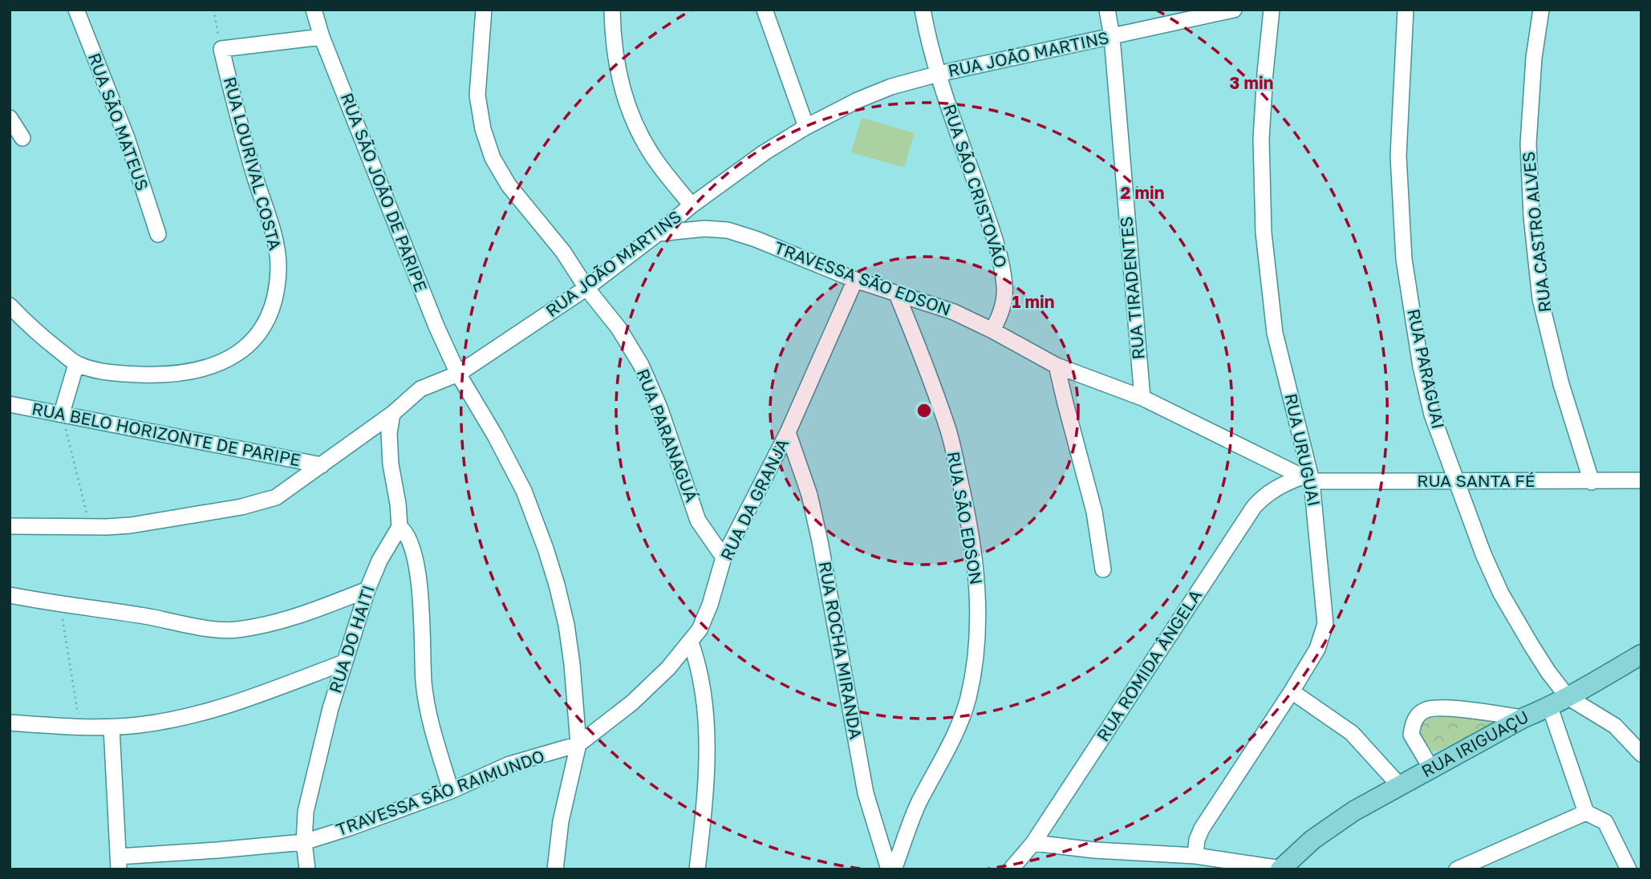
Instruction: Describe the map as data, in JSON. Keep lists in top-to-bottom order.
{
  "streets": {
    "main road": ["RUA IRIGUAÇU"],
    "street": [
      "RUA JOÃO MARTINS",
      "RUA SÃO MATEUS",
      "RUA LOURIVAL COSTA",
      "RUA SÃO CRISTOVÃO",
      "RUA SÃO JOÃO DE PARIPE",
      "RUA CASTRO ALVES",
      "TRAVESSA SÃO EDSON",
      "RUA TIRADENTES",
      "RUA PARAGUAI",
      "RUA BELO HORIZONTE DE PARIPE",
      "RUA PARANAGUÁ",
      "RUA URUGUAI",
      "RUA SANTA FÉ",
      "RUA DA GRANJA",
      "RUA SÃO EDSON",
      "RUA DO HAITI",
      "RUA ROCHA MIRANDA",
      "RUA ROMIDA ÂNGELA",
      "TRAVESSA SÃO RAIMUNDO"
    ]
  },
  "crossings": [
    ["RUA JOÃO MARTINS", "RUA SÃO CRISTOVÃO"],
    ["RUA JOÃO MARTINS", "RUA SÃO JOÃO DE PARIPE"],
    ["RUA JOÃO MARTINS", "TRAVESSA SÃO EDSON"],
    ["RUA JOÃO MARTINS", "RUA TIRADENTES"],
    ["RUA JOÃO MARTINS", "RUA BELO HORIZONTE DE PARIPE"],
    ["RUA JOÃO MARTINS", "RUA PARANAGUÁ"],
    ["RUA SÃO CRISTOVÃO", "TRAVESSA SÃO EDSON"],
    ["RUA SÃO JOÃO DE PARIPE", "RUA DA GRANJA"],
    ["RUA SÃO JOÃO DE PARIPE", "TRAVESSA SÃO RAIMUNDO"],
    ["RUA CASTRO ALVES", "RUA SANTA FÉ"],
    ["TRAVESSA SÃO EDSON", "RUA TIRADENTES"],
    ["TRAVESSA SÃO EDSON", "RUA URUGUAI"],
    ["TRAVESSA SÃO EDSON", "RUA SANTA FÉ"],
    ["TRAVESSA SÃO EDSON", "RUA DA GRANJA"],
    ["TRAVESSA SÃO EDSON", "RUA SÃO EDSON"],
    ["TRAVESSA SÃO EDSON", "RUA ROMIDA ÂNGELA"],
    ["RUA PARAGUAI", "RUA SANTA FÉ"],
    ["RUA PARAGUAI", "RUA IRIGUAÇU"],
    ["RUA PARANAGUÁ", "RUA DA GRANJA"],
    ["RUA URUGUAI", "RUA SANTA FÉ"],
    ["RUA URUGUAI", "RUA ROMIDA ÂNGELA"],
    ["RUA SANTA FÉ", "RUA ROMIDA ÂNGELA"],
    ["RUA DA GRANJA", "RUA ROCHA MIRANDA"],
    ["RUA DA GRANJA", "TRAVESSA SÃO RAIMUNDO"],
    ["RUA DO HAITI", "TRAVESSA SÃO RAIMUNDO"]
  ],
  "rings": ["3 min", "2 min", "1 min"]
}
